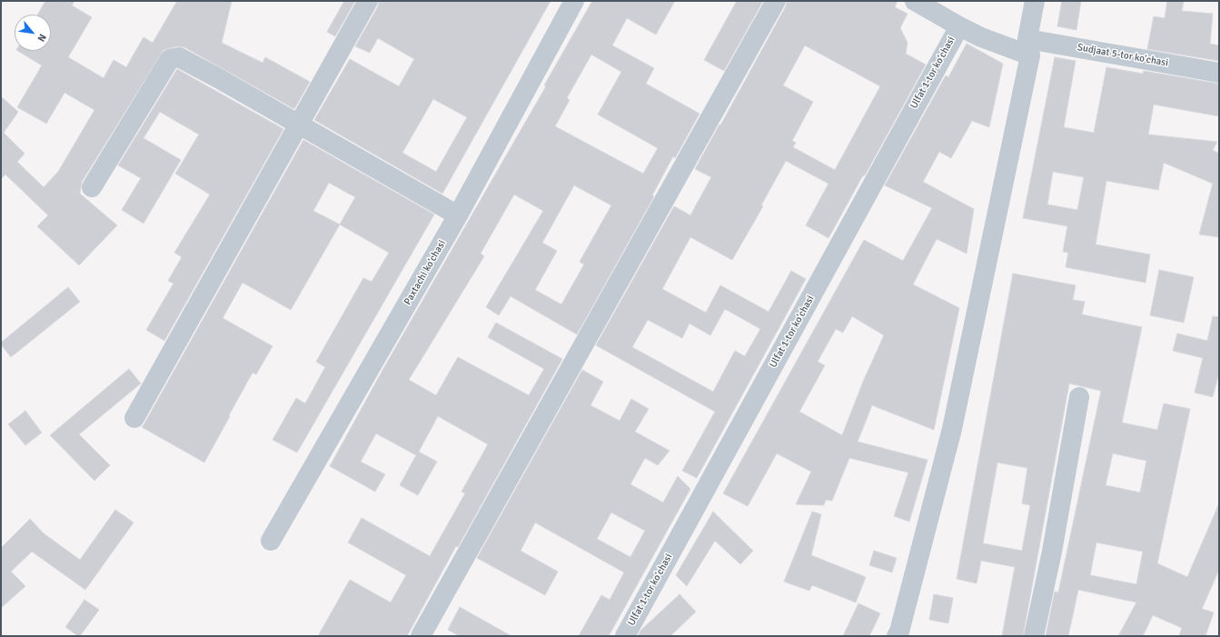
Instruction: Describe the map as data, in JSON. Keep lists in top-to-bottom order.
{
  "streets": {
    "street": ["Sudjaat 5-tor koʻchasi", "Ulfat 1-tor koʻchasi", "Paxtachi koʻchasi"]
  },
  "crossings": [
    ["Sudjaat 5-tor koʻchasi", "Ulfat 1-tor koʻchasi"]
  ],
  "north": "bottom right"
}
